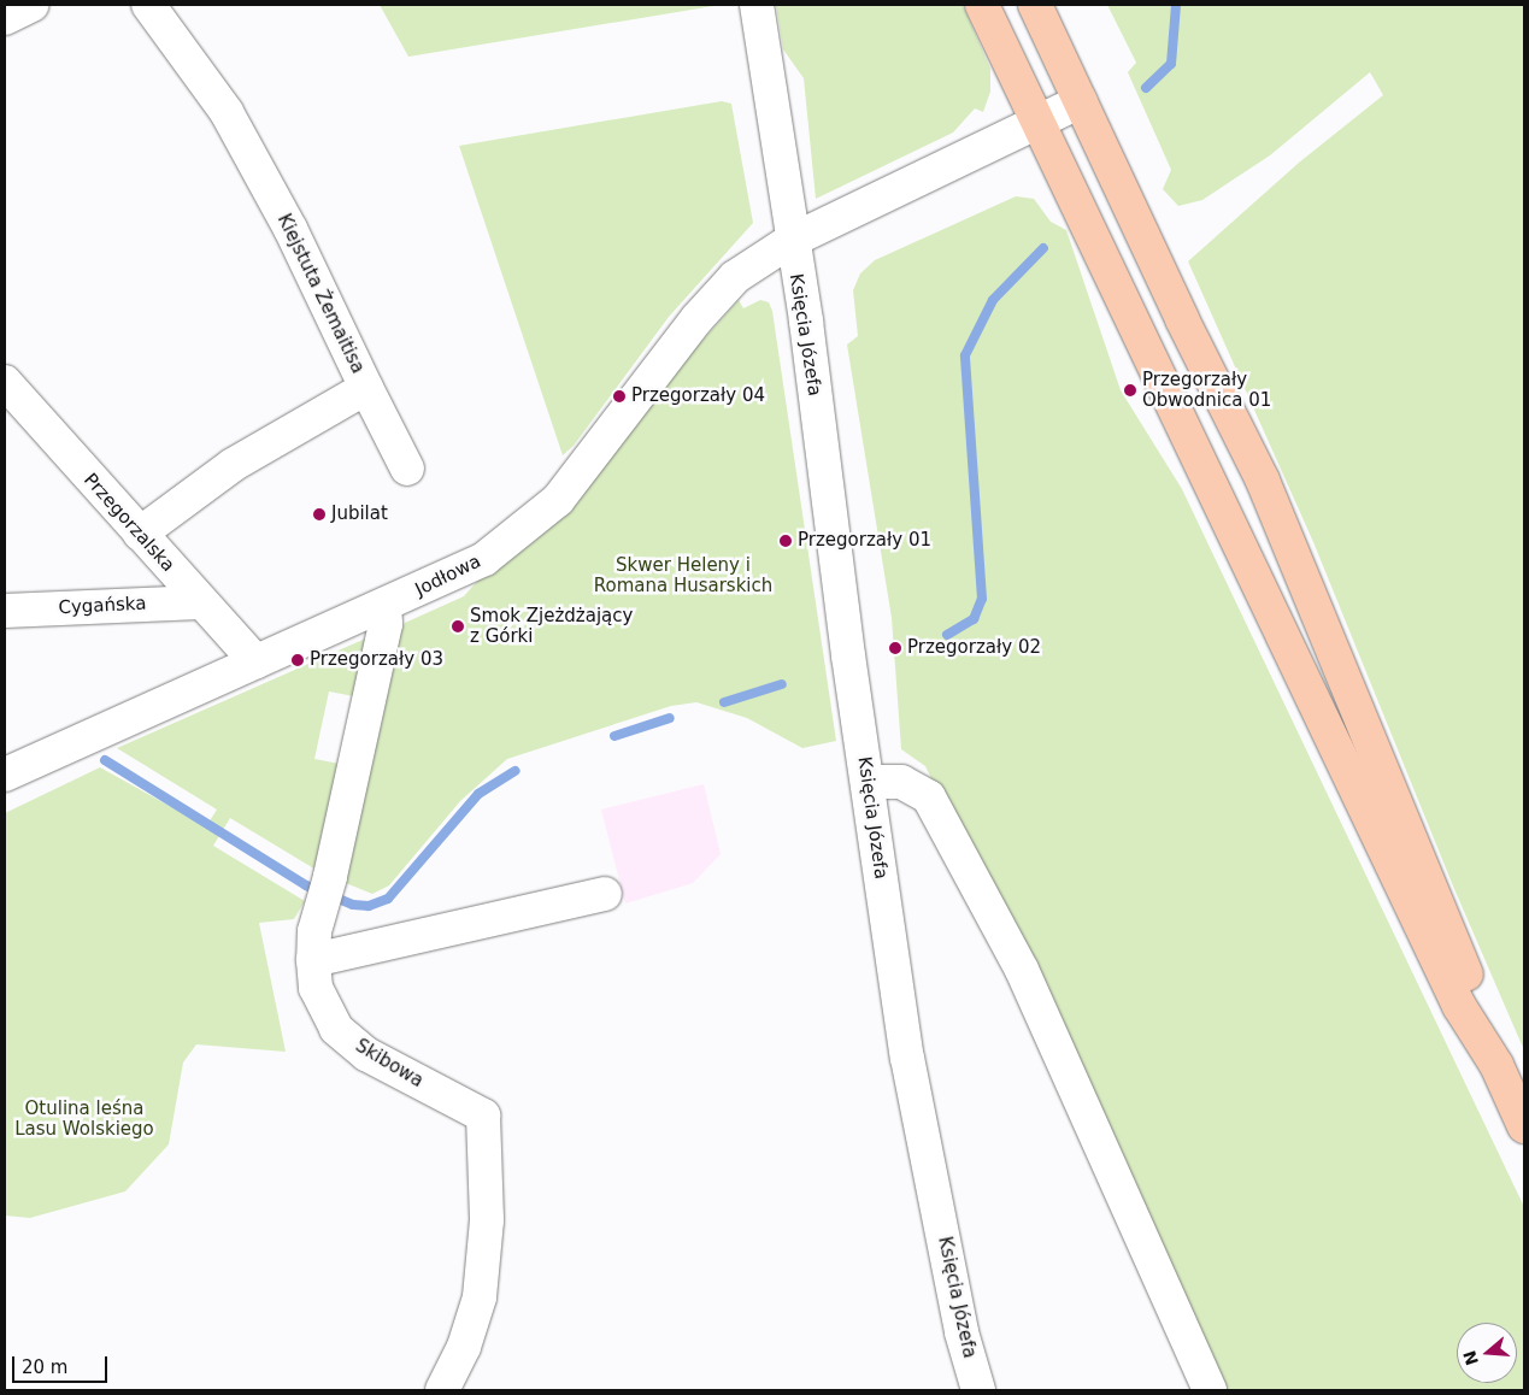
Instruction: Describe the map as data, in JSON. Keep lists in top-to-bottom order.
{
  "streets": {
    "street": [
      "Kiejstuta Żemaitisa",
      "Księcia Józefa",
      "Przegorzalska",
      "Jodłowa",
      "Cygańska",
      "Skibowa"
    ]
  },
  "crossings": [
    ["Kiejstuta Żemaitisa", "Przegorzalska"],
    ["Księcia Józefa", "Jodłowa"],
    ["Przegorzalska", "Jodłowa"],
    ["Przegorzalska", "Cygańska"],
    ["Jodłowa", "Skibowa"]
  ],
  "parks": ["Skwer Heleny i Romana Husarskich", "Otulina leśna Lasu Wolskiego"],
  "places": [
    "Przegorzały Obwodnica 01",
    "Przegorzały 04",
    "Jubilat",
    "Przegorzały 01",
    "Smok Zjeżdżający z Górki",
    "Przegorzały 02",
    "Przegorzały 03"
  ],
  "scale_bar": "20 m",
  "north": "left"
}
